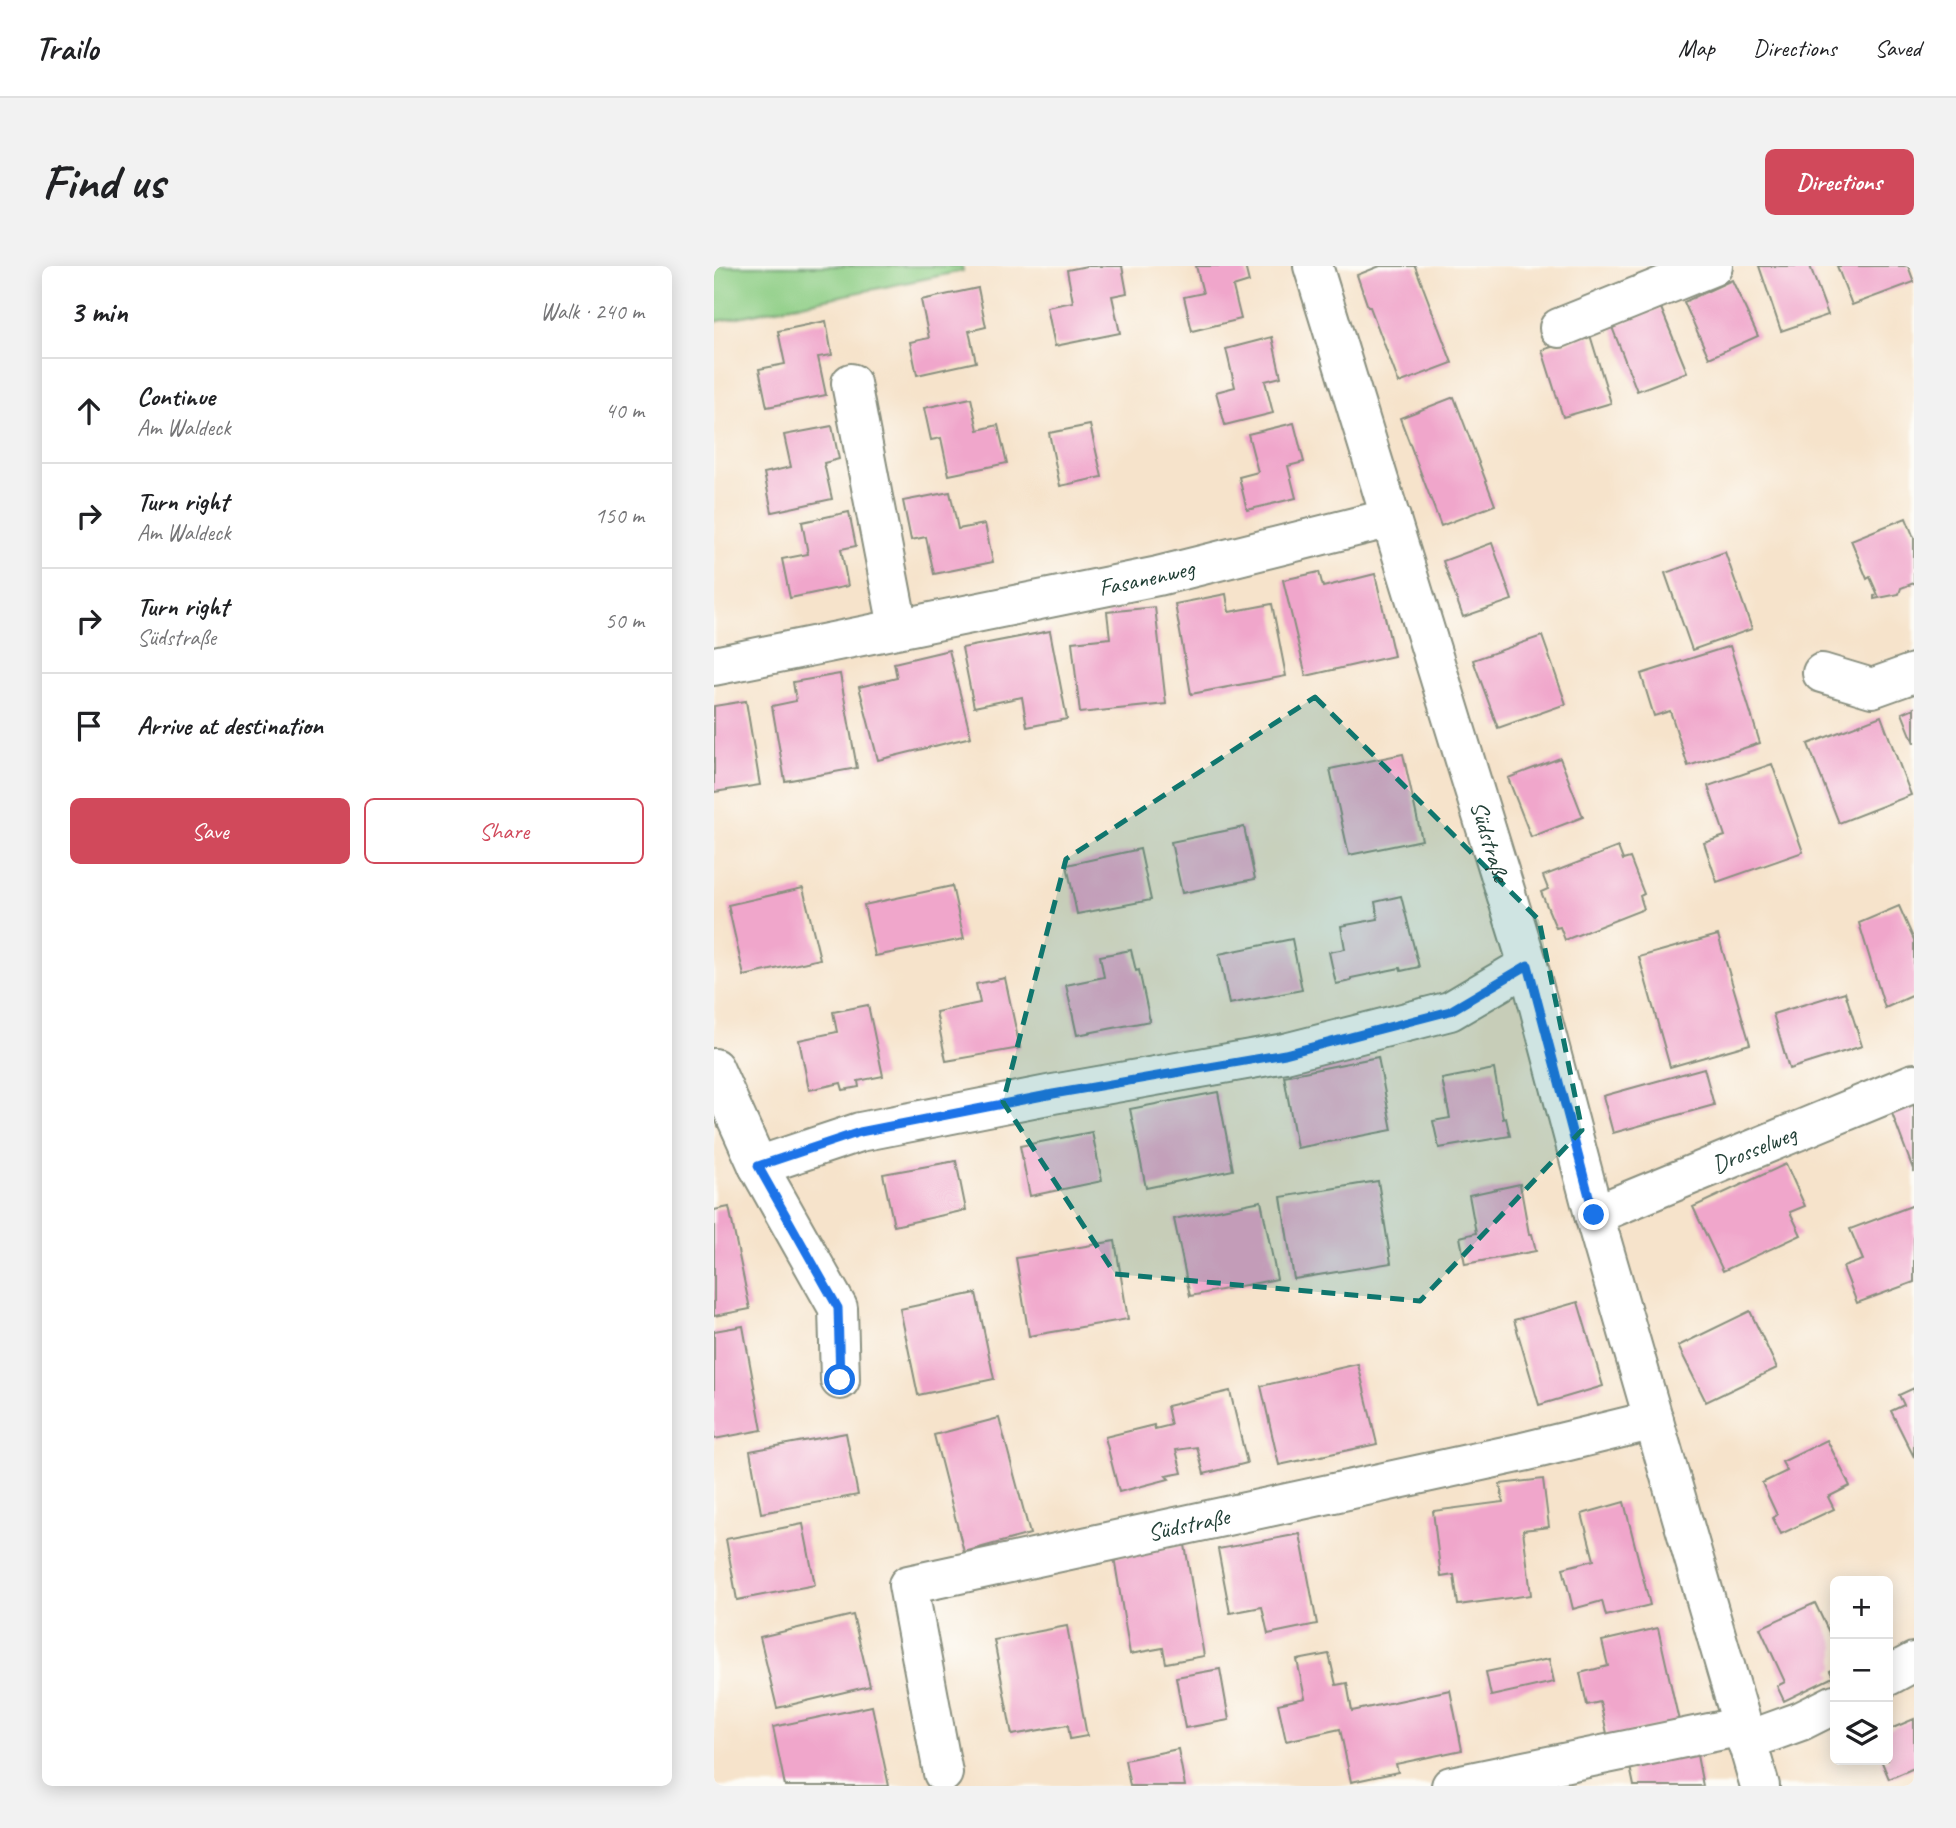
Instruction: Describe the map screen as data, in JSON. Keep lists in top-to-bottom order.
{
  "streets": {
    "street": ["Fasanenweg", "Südstraße", "Drosselweg"]
  },
  "crossings": [
    ["Fasanenweg", "Südstraße"],
    ["Südstraße", "Drosselweg"]
  ],
  "page": {
    "header": "Trailo",
    "nav": ["Map", "Directions", "Saved"],
    "buttons": [
      "Directions",
      ["Save", "Share"]
    ],
    "title": "Find us",
    "heading": ["3 min", "Walk · 240 m"],
    "list": [
      ["Continue", "Am Waldeck", "40 m"],
      ["Turn right", "Am Waldeck", "150 m"],
      ["Turn right", "Südstraße", "50 m"],
      "Arrive at destination"
    ],
    "map_buttons": ["+", "−"]
  }
}
